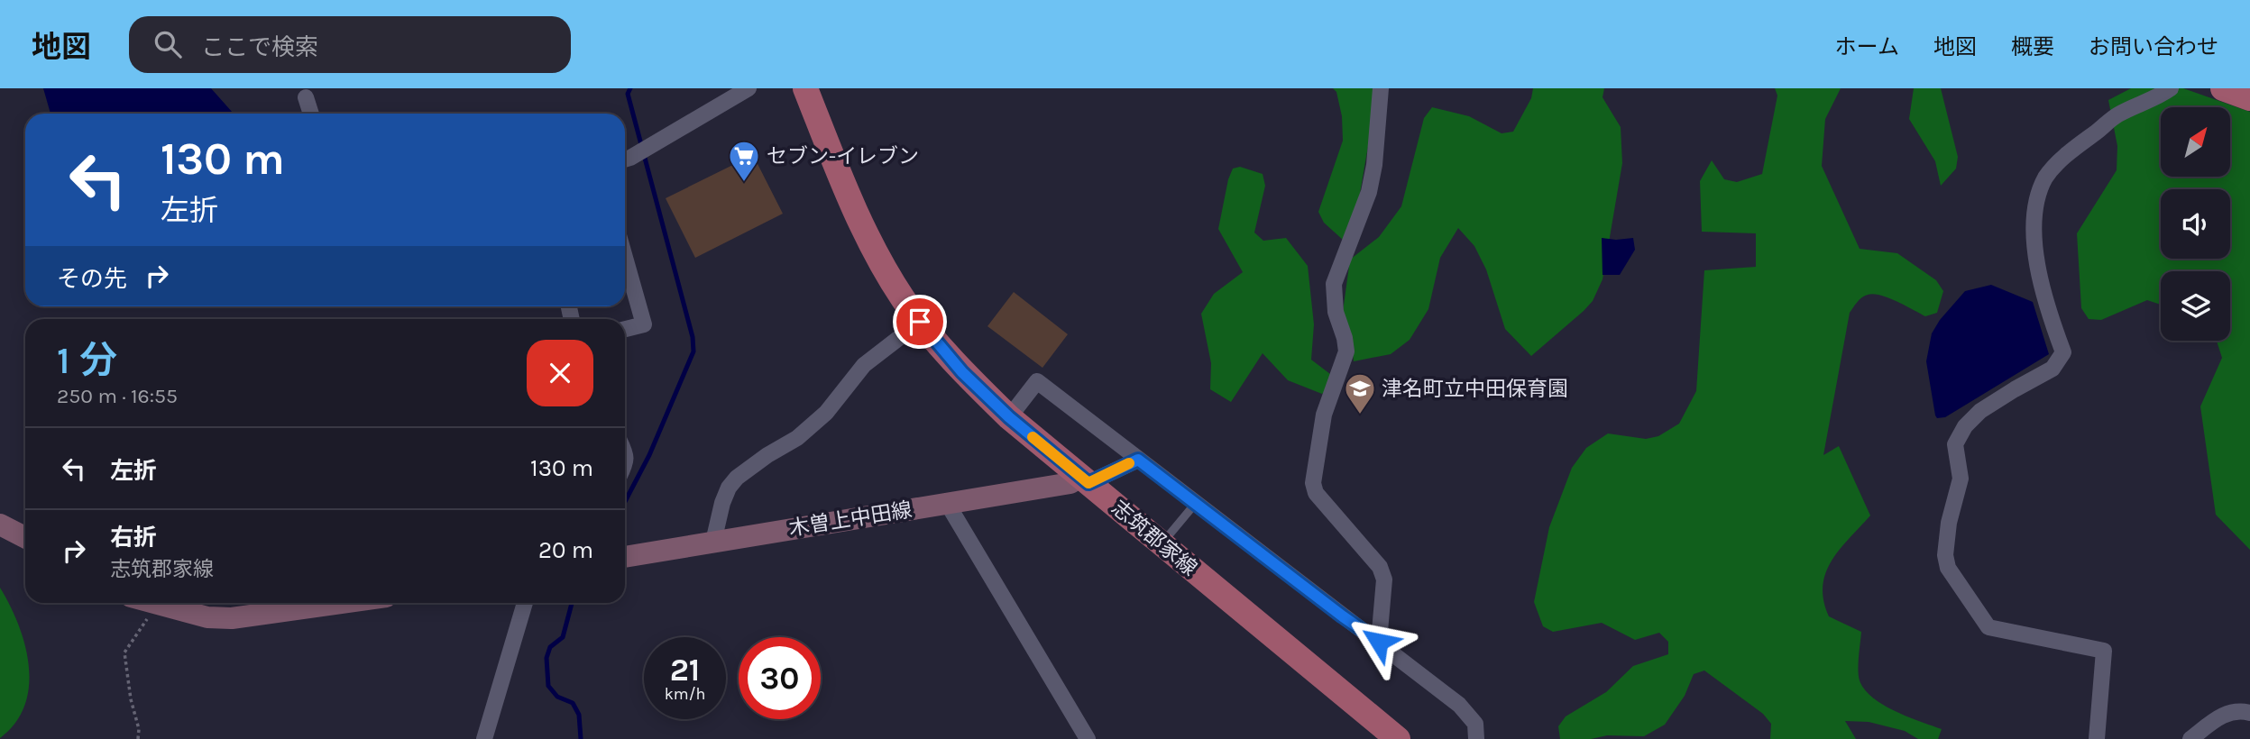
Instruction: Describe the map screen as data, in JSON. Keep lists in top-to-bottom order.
{
  "streets": {
    "main road": ["木曽上中田線", "志筑郡家線"]
  },
  "crossings": [
    ["木曽上中田線", "志筑郡家線"]
  ],
  "places": {
    "supermarket": ["セブン-イレブン"],
    "school or university": ["津名町立中田保育園"]
  },
  "north": "top right",
  "page": {
    "header": "地図",
    "search": "ここで検索",
    "nav": [
      "ホーム",
      "地図",
      "概要",
      "お問い合わせ"
    ],
    "turn": ["130 m", "左折"],
    "then": "その先",
    "heading": ["1 分", "250 m · 16:55"],
    "list": [
      {
        "name": "左折",
        "value": "130 m"
      },
      {
        "name": "右折",
        "note": "志筑郡家線",
        "value": "20 m"
      }
    ],
    "speed": "21 km/h",
    "limit": "30"
  }
}
